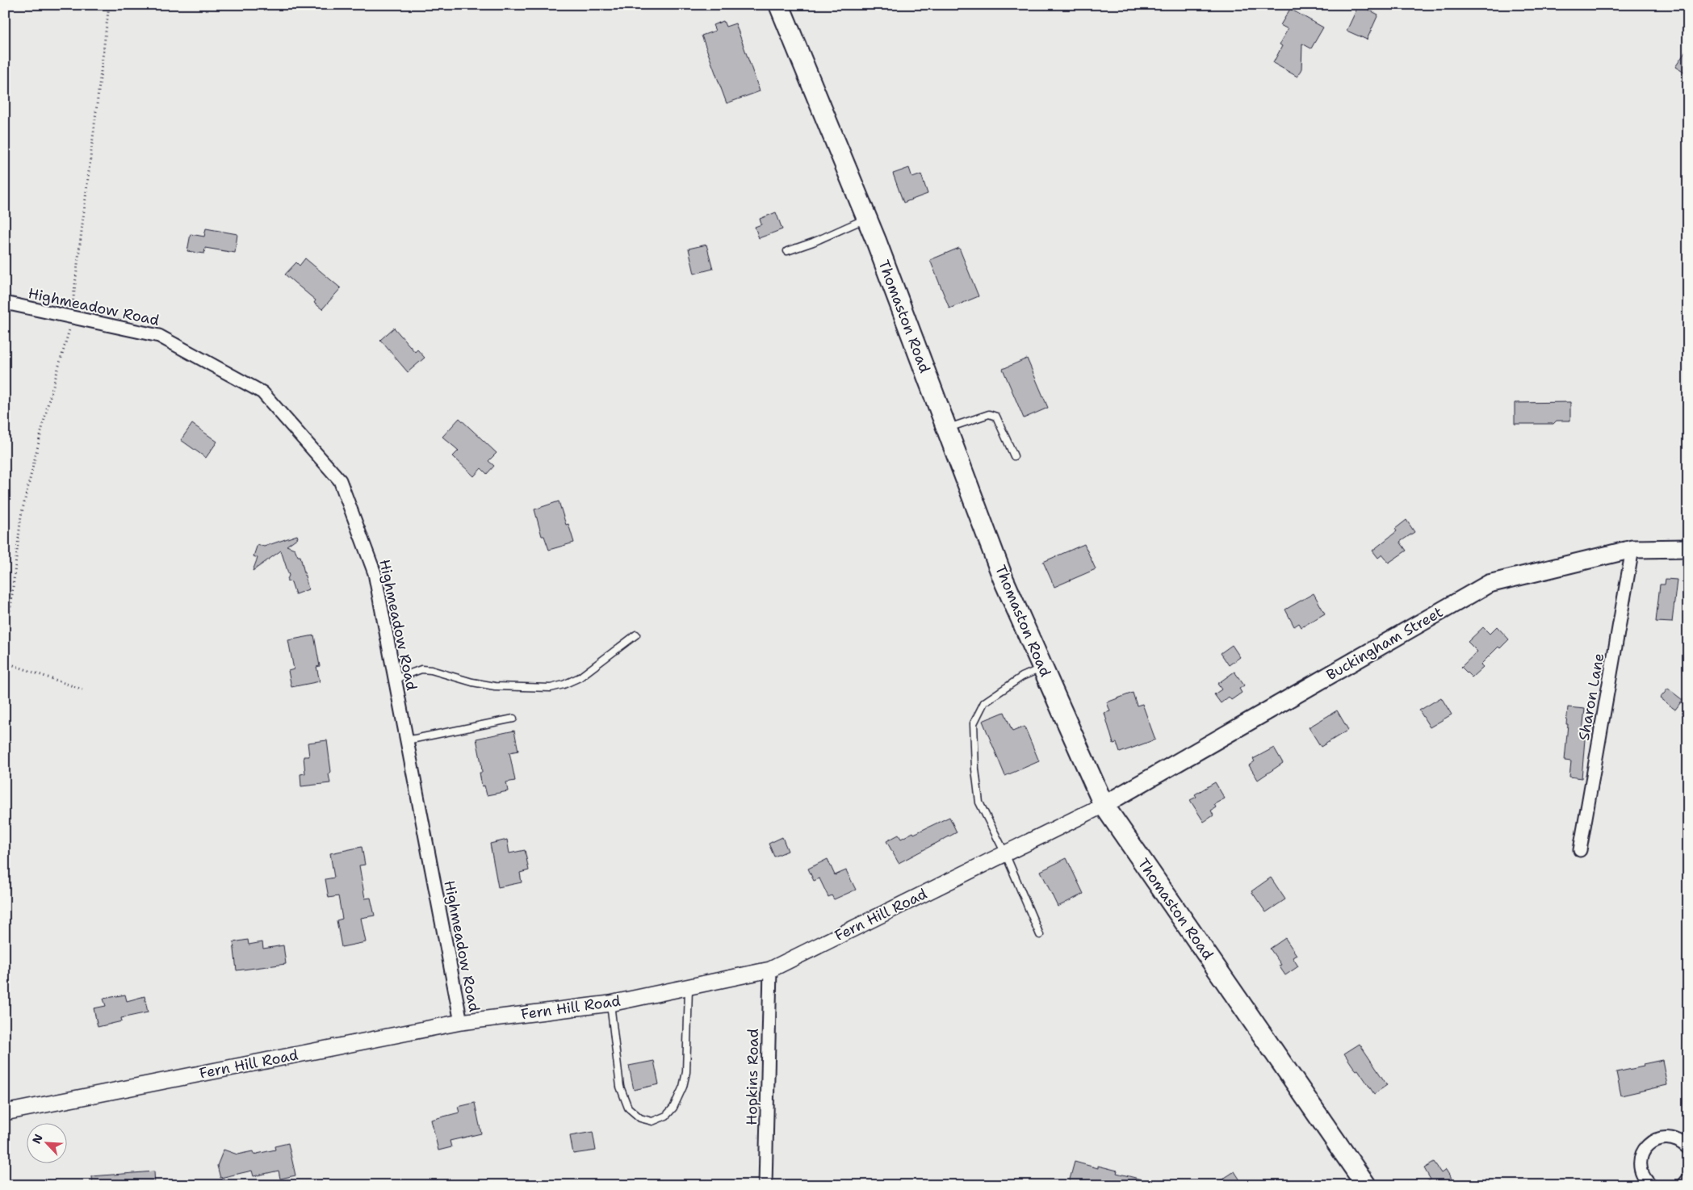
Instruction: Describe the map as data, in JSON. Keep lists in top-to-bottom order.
{
  "streets": {
    "main road": ["Thomaston Road", "Buckingham Street"],
    "street": [
      "Highmeadow Road",
      "Sharon Lane",
      "Fern Hill Road",
      "Hopkins Road"
    ]
  },
  "crossings": [
    ["Highmeadow Road", "Fern Hill Road"],
    ["Thomaston Road", "Buckingham Street"],
    ["Thomaston Road", "Fern Hill Road"],
    ["Buckingham Street", "Sharon Lane"],
    ["Buckingham Street", "Fern Hill Road"],
    ["Fern Hill Road", "Hopkins Road"]
  ],
  "north": "top left"
}
